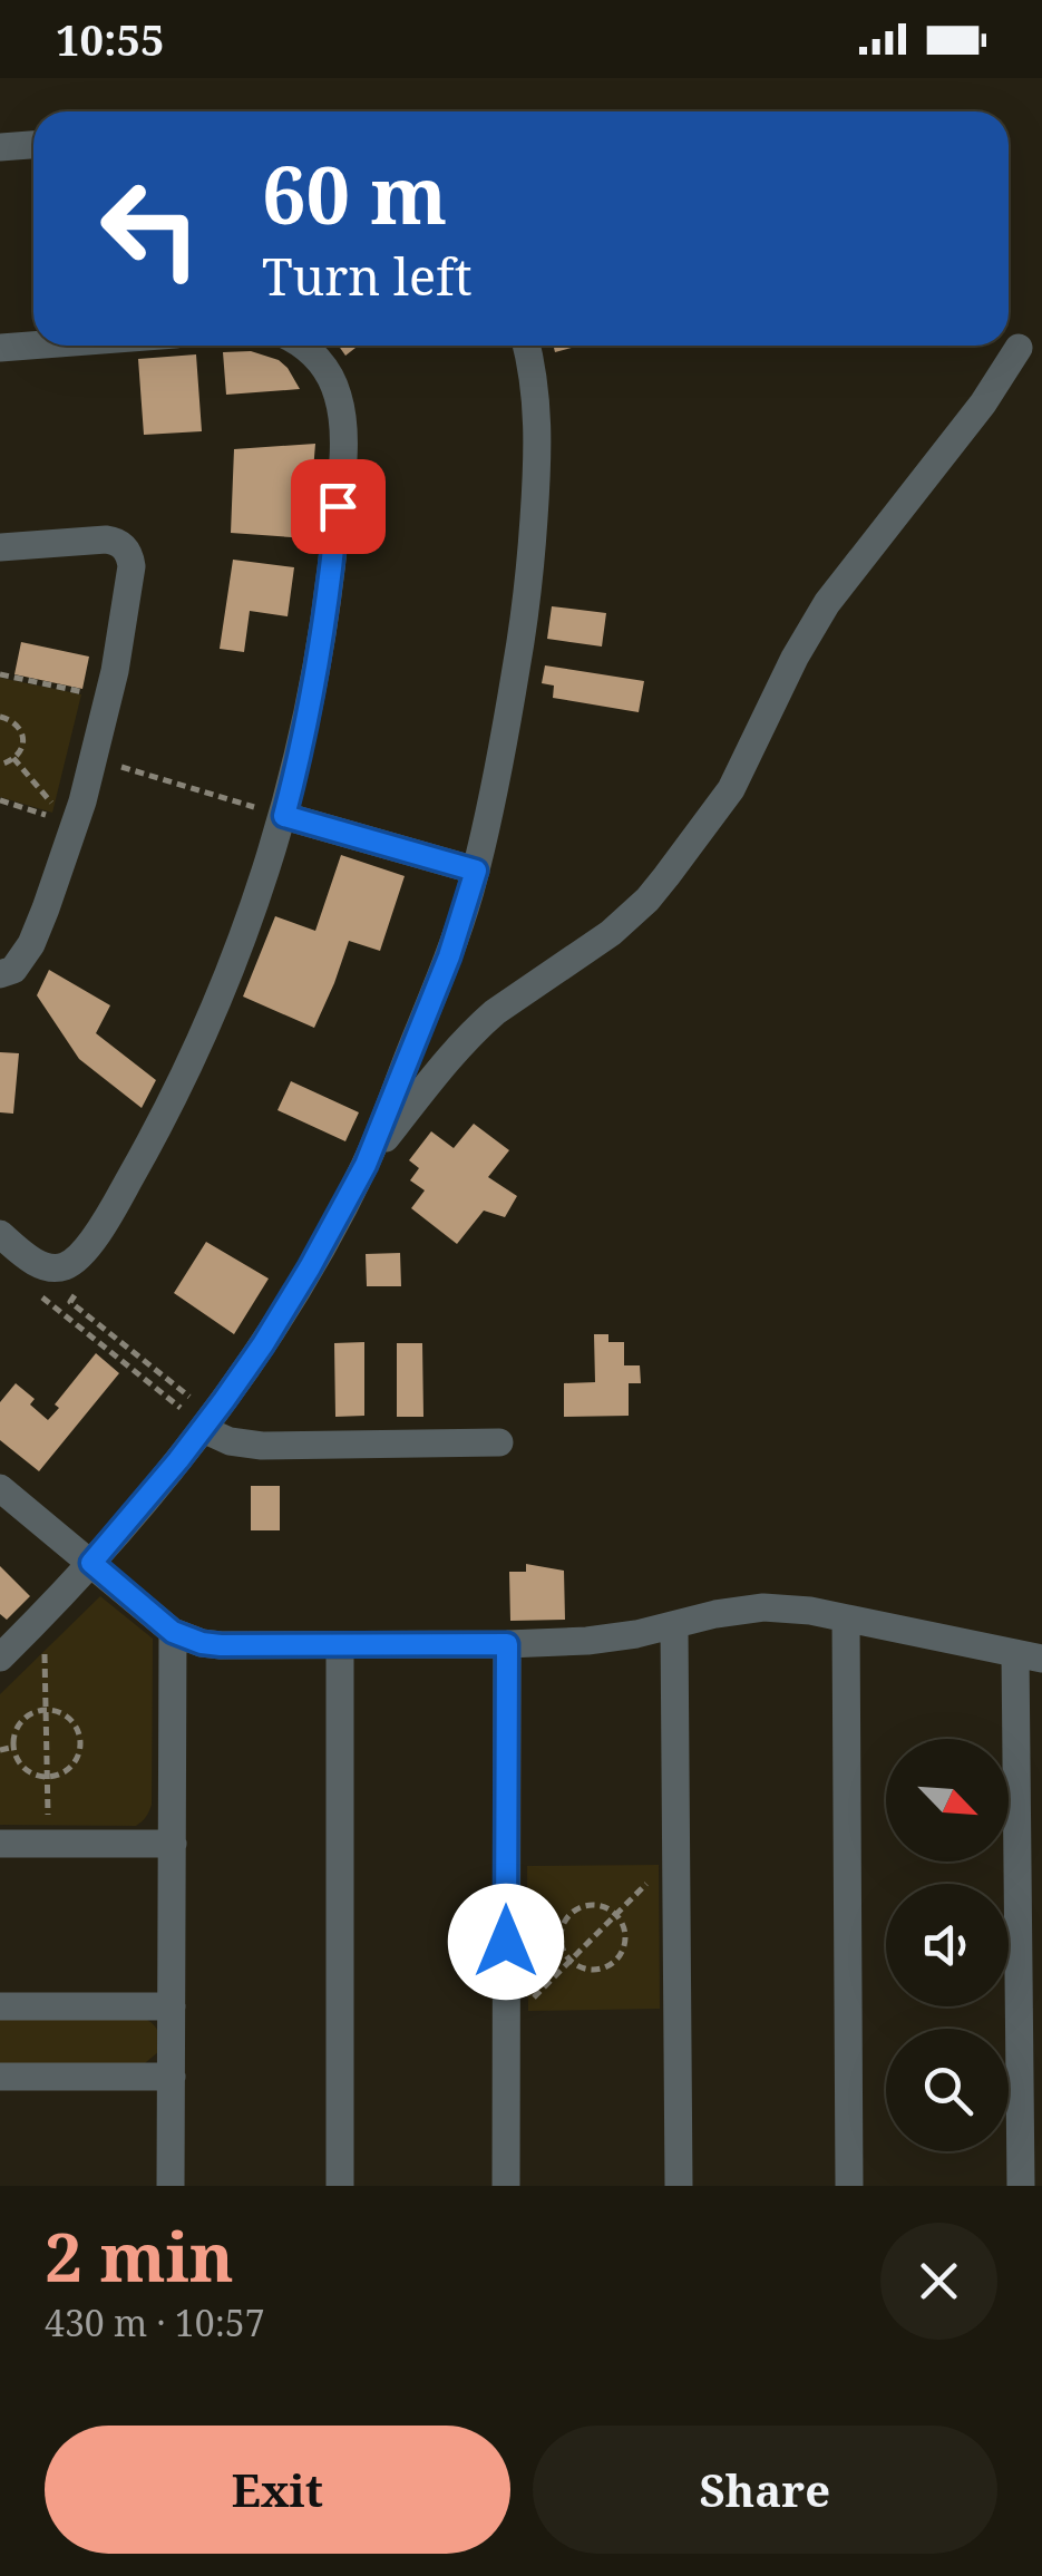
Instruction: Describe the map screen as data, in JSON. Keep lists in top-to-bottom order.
{
  "north": "bottom right",
  "page": {
    "status": "10:55",
    "turn": ["60 m", "Turn left"],
    "heading": ["2 min", "430 m · 10:57"],
    "buttons": ["Exit", "Share"]
  }
}
